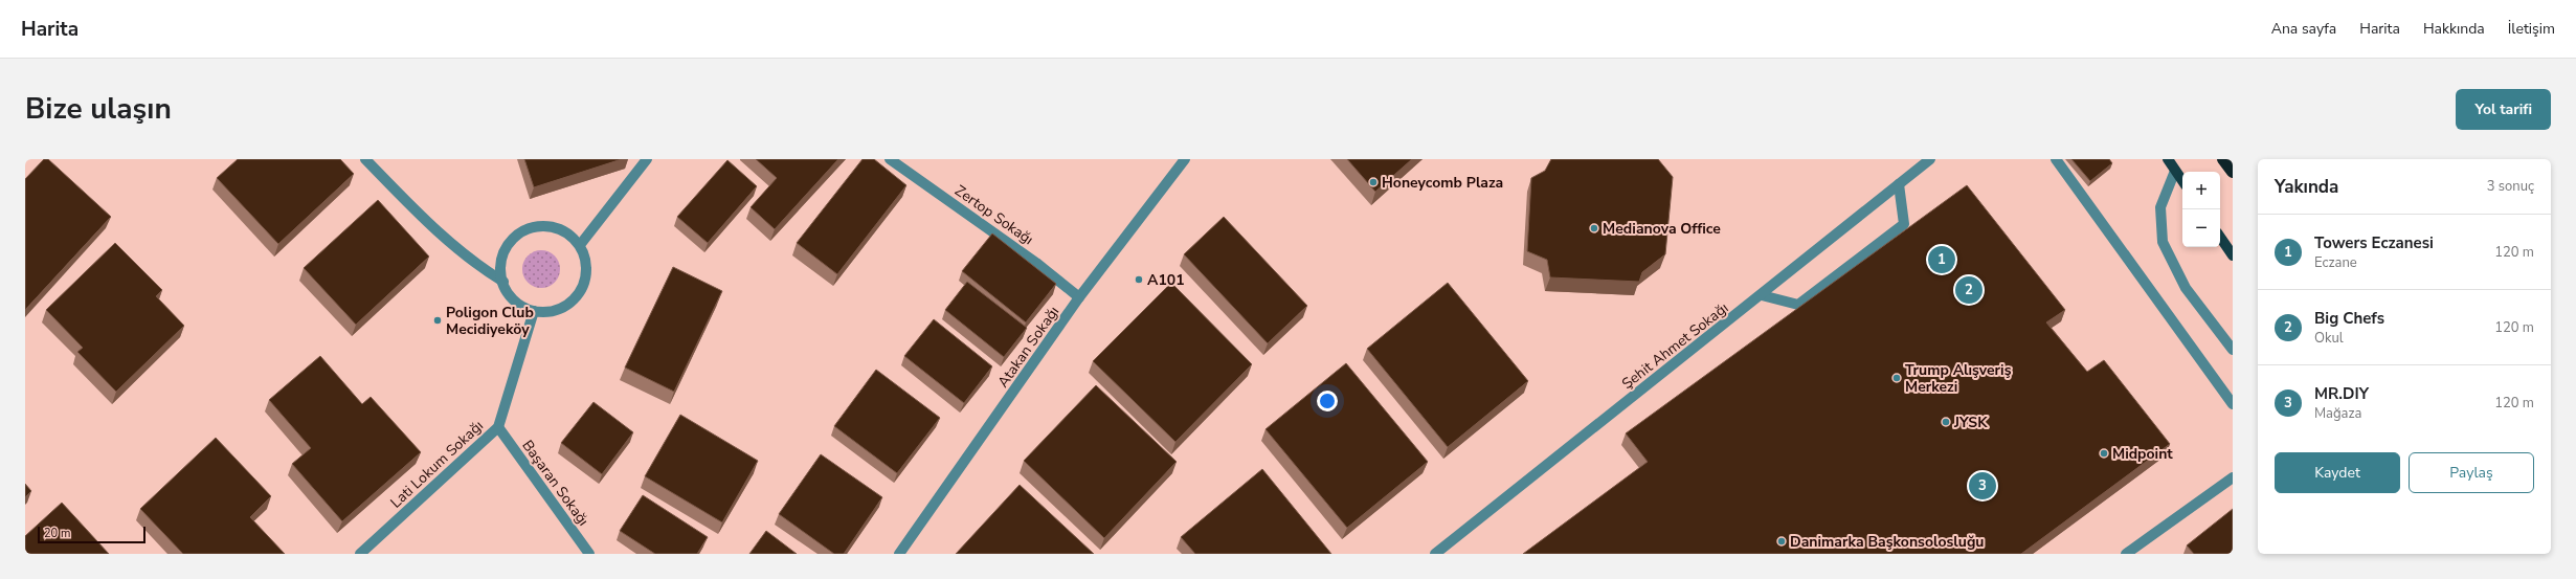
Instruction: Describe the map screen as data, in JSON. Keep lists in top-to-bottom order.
{
  "streets": {
    "street": [
      "Zertop Sokağı",
      "Şehit Ahmet Sokağı",
      "Atakan Sokağı",
      "Lati Lokum Sokağı",
      "Başaran Sokağı"
    ]
  },
  "crossings": [
    ["Zertop Sokağı", "Atakan Sokağı"],
    ["Lati Lokum Sokağı", "Başaran Sokağı"]
  ],
  "places": [
    "Honeycomb Plaza",
    "Medianova Office",
    "A101",
    "Poligon Club Mecidiyeköy",
    "Trump Alışveriş Merkezi",
    "JYSK",
    "Midpoint",
    "Danimarka Başkonsolosluğu"
  ],
  "scale_bar": "20 m",
  "page": {
    "header": "Harita",
    "nav": [
      "Ana sayfa",
      "Harita",
      "Hakkında",
      "İletişim"
    ],
    "title": "Bize ulaşın",
    "buttons": [
      "Yol tarifi",
      ["Kaydet", "Paylaş"]
    ],
    "heading": ["Yakında", "3 sonuç"],
    "map_buttons": ["+", "−"],
    "list": [
      {
        "mark": "1",
        "name": "Towers Eczanesi",
        "note": "Eczane",
        "value": "120 m"
      },
      {
        "mark": "2",
        "name": "Big Chefs",
        "note": "Okul",
        "value": "120 m"
      },
      {
        "mark": "3",
        "name": "MR.DIY",
        "note": "Mağaza",
        "value": "120 m"
      }
    ],
    "pins": ["1", "2", "3"],
    "scale": "20 m"
  }
}
